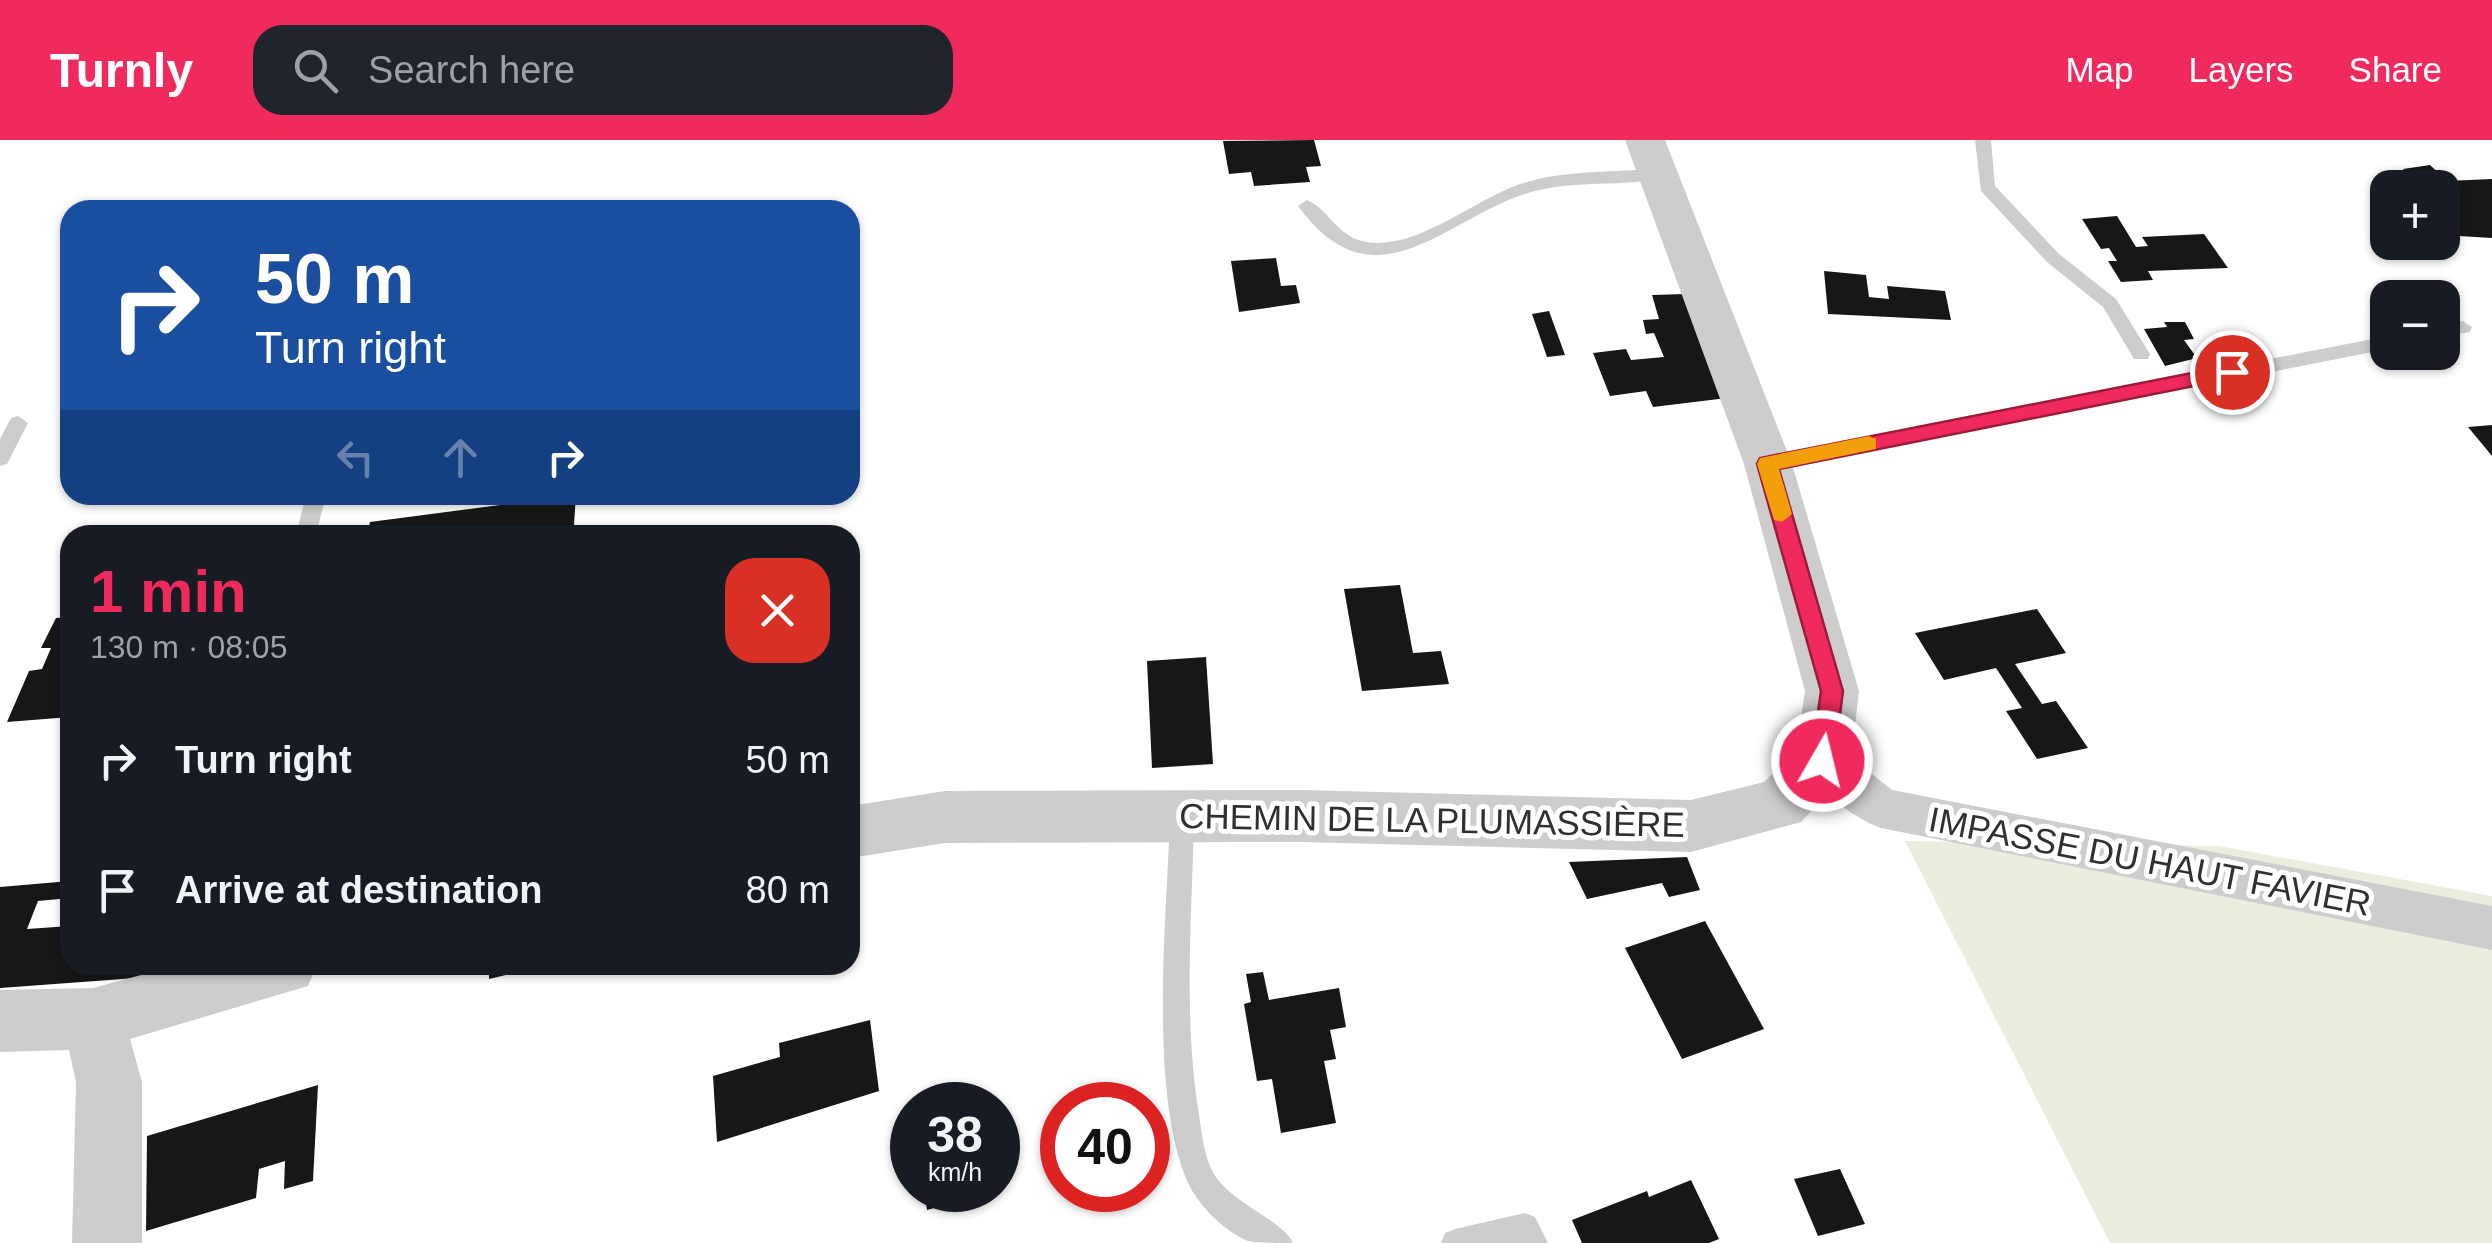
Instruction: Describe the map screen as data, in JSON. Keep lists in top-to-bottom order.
{
  "streets": {
    "street": ["CHEMIN DE LA PLUMASSIÈRE", "IMPASSE DU HAUT FAVIER"]
  },
  "crossings": [
    ["CHEMIN DE LA PLUMASSIÈRE", "IMPASSE DU HAUT FAVIER"]
  ],
  "page": {
    "header": "Turnly",
    "search": "Search here",
    "nav": ["Map", "Layers", "Share"],
    "map_buttons": ["+", "−"],
    "turn": ["50 m", "Turn right"],
    "heading": ["1 min", "130 m · 08:05"],
    "list": [
      {
        "name": "Turn right",
        "value": "50 m"
      },
      {
        "name": "Arrive at destination",
        "value": "80 m"
      }
    ],
    "speed": "38 km/h",
    "limit": "40"
  }
}
